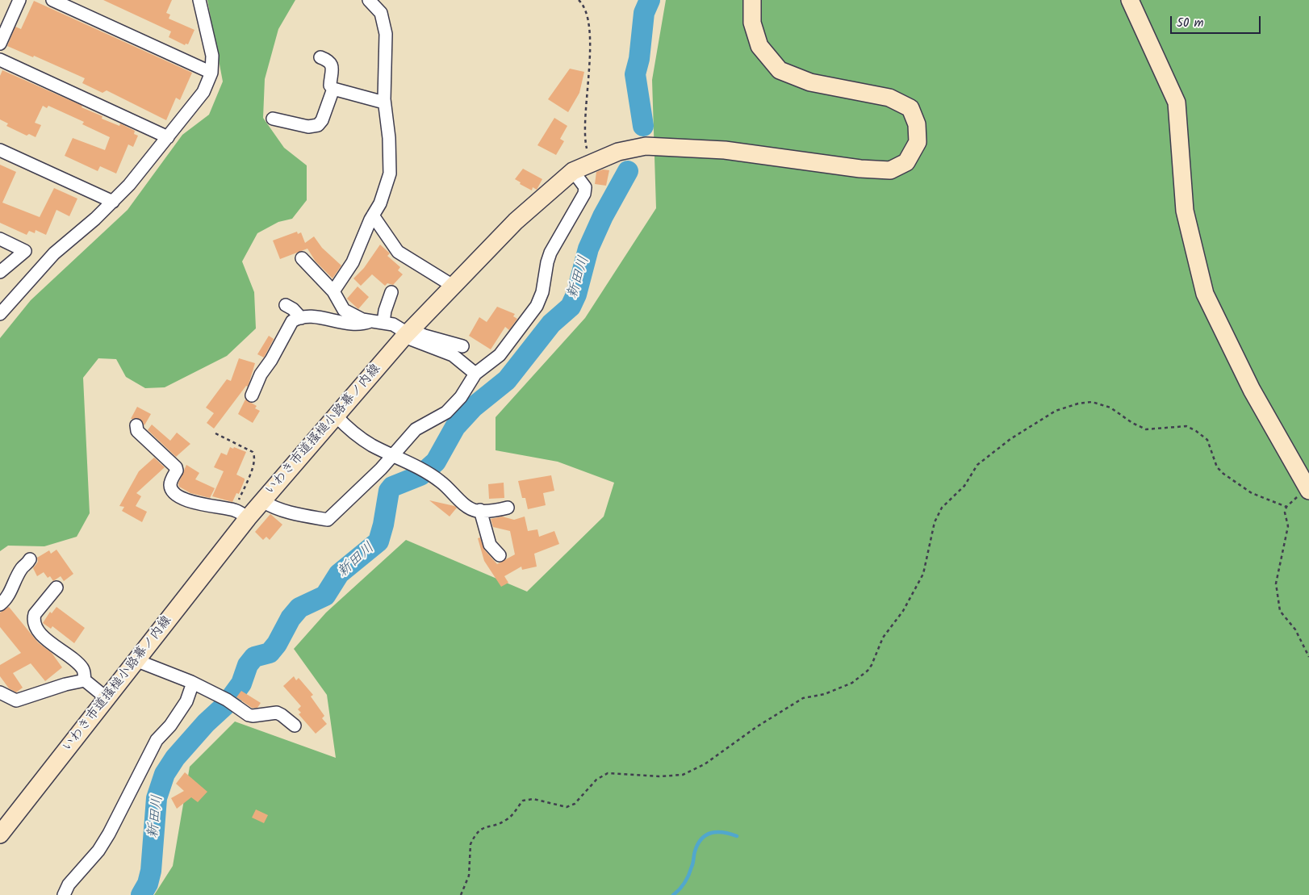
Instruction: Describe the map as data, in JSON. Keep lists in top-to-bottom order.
{
  "streets": {
    "street": ["いわき市道搔槌小路幕ノ内線"]
  },
  "water": ["新田川"],
  "scale_bar": "50 m"
}
